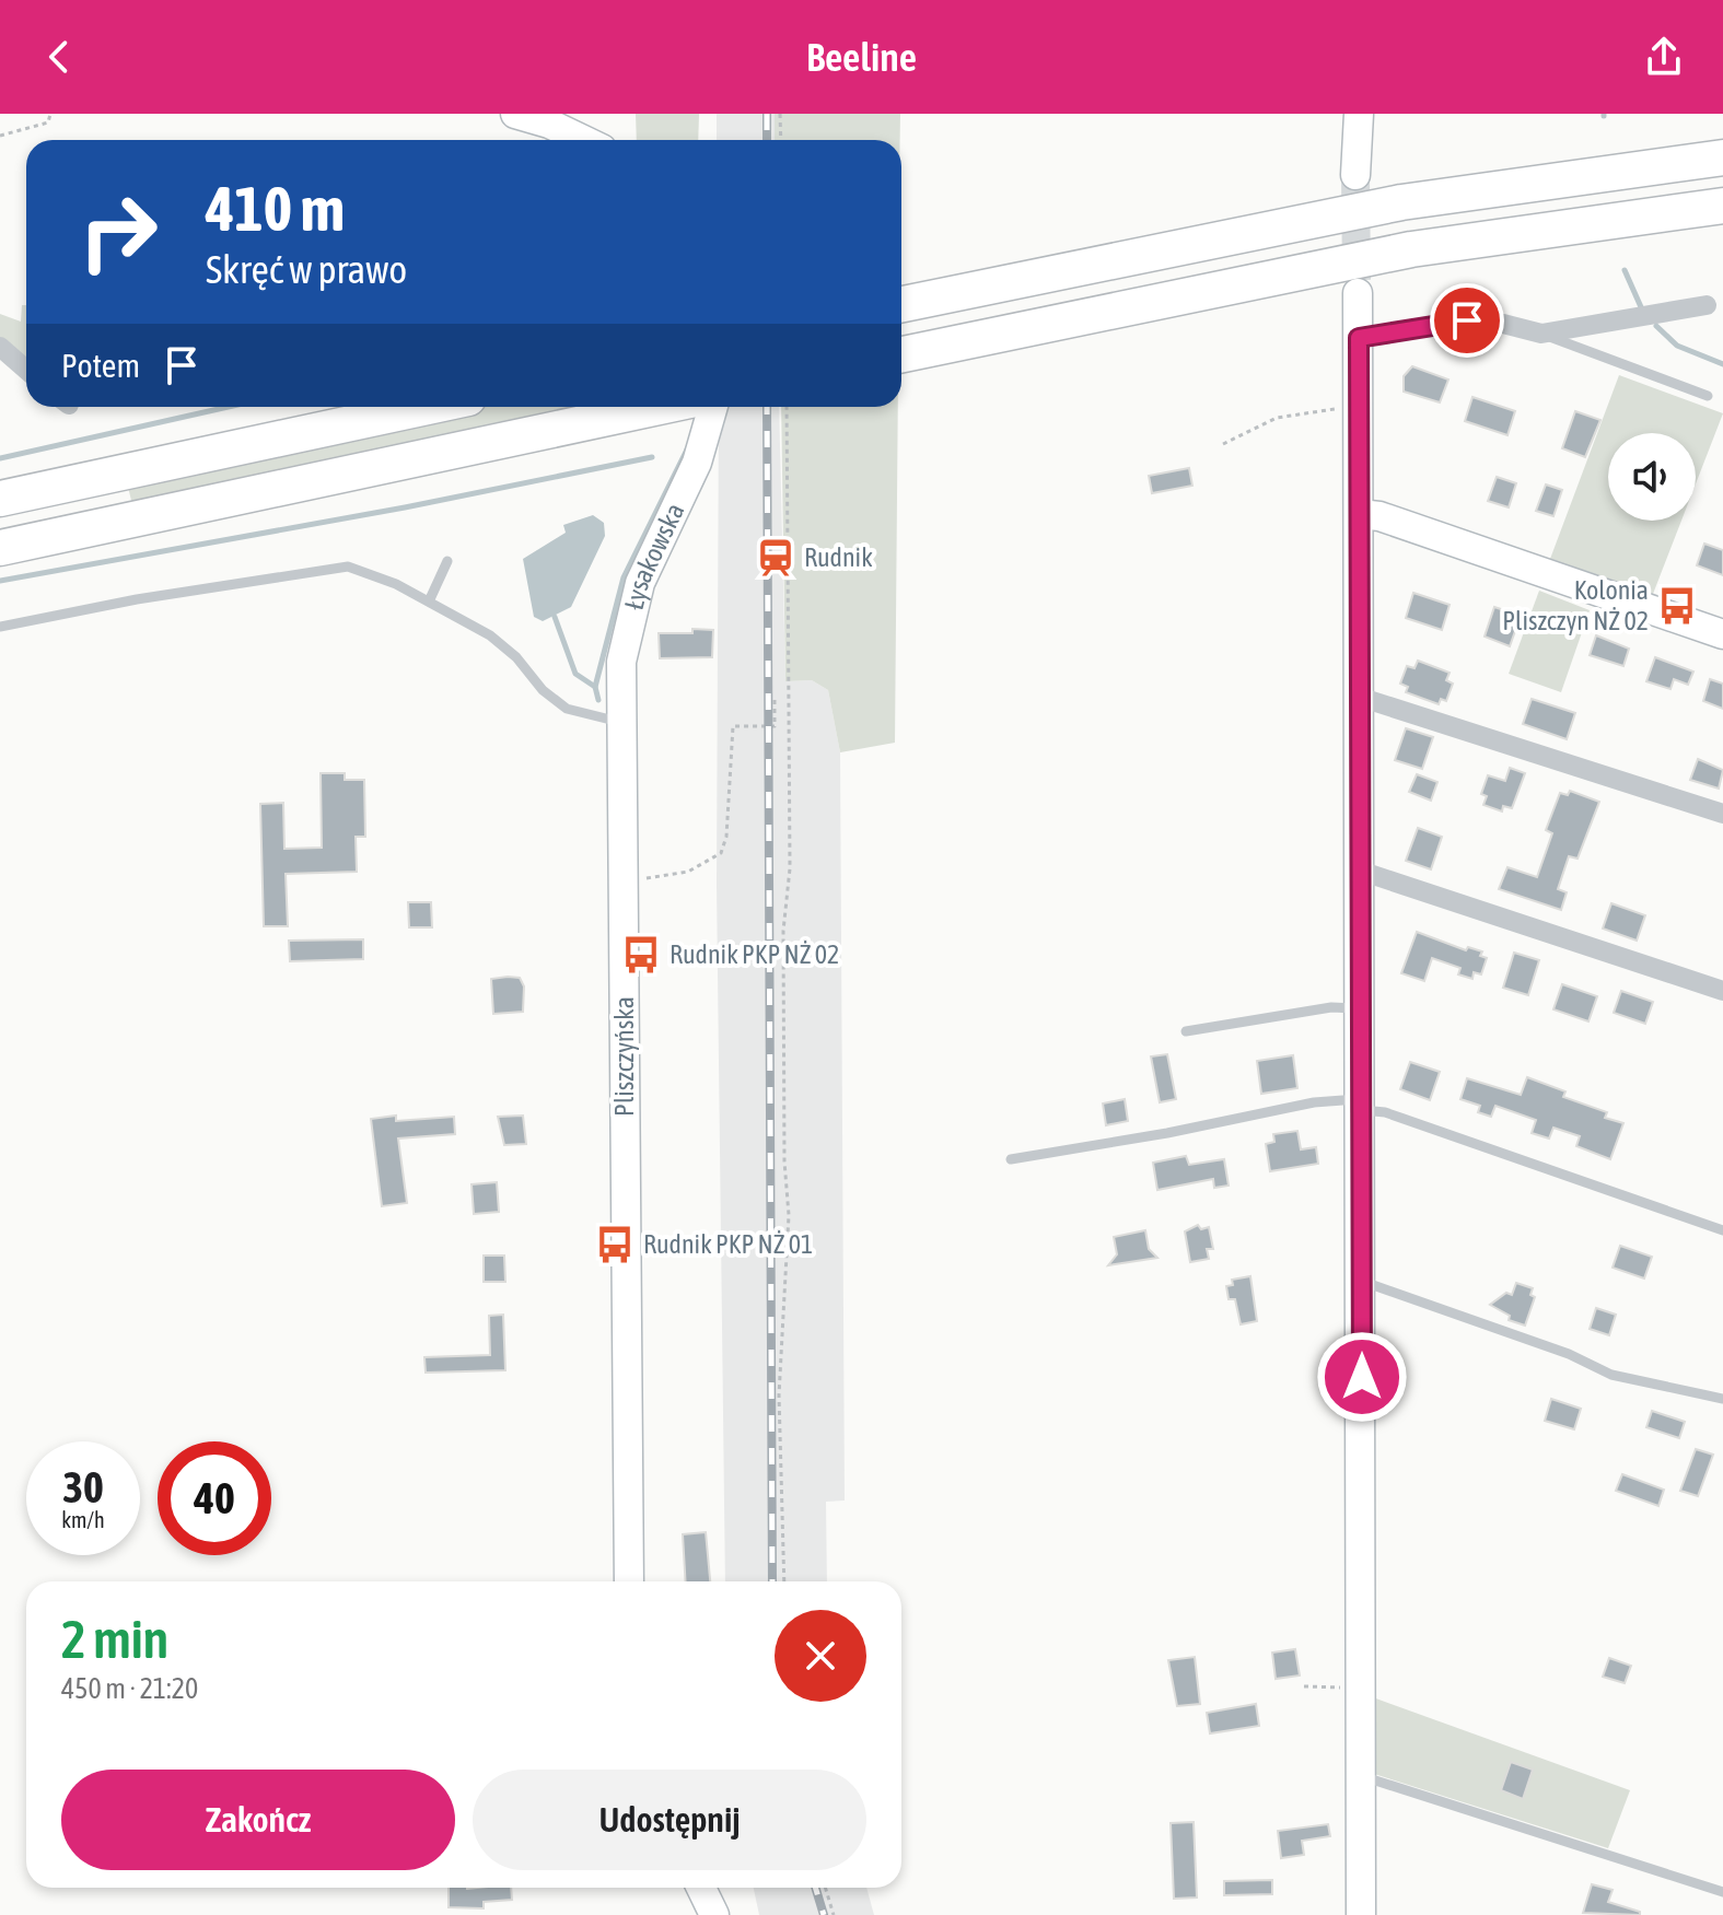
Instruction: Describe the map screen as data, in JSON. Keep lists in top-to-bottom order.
{
  "streets": {
    "street": ["Łysakowska", "Pliszczyńska"]
  },
  "crossings": [
    ["Łysakowska", "Pliszczyńska"]
  ],
  "places": {
    "station": ["Rudnik"],
    "bus stop": ["Kolonia Pliszczyn NŻ 02", "Rudnik PKP NŻ 02", "Rudnik PKP NŻ 01"]
  },
  "page": {
    "header": "Beeline",
    "turn": ["410 m", "Skręć w prawo"],
    "then": "Potem",
    "speed": "30 km/h",
    "limit": "40",
    "heading": ["2 min", "450 m · 21:20"],
    "buttons": ["Zakończ", "Udostępnij"]
  }
}
